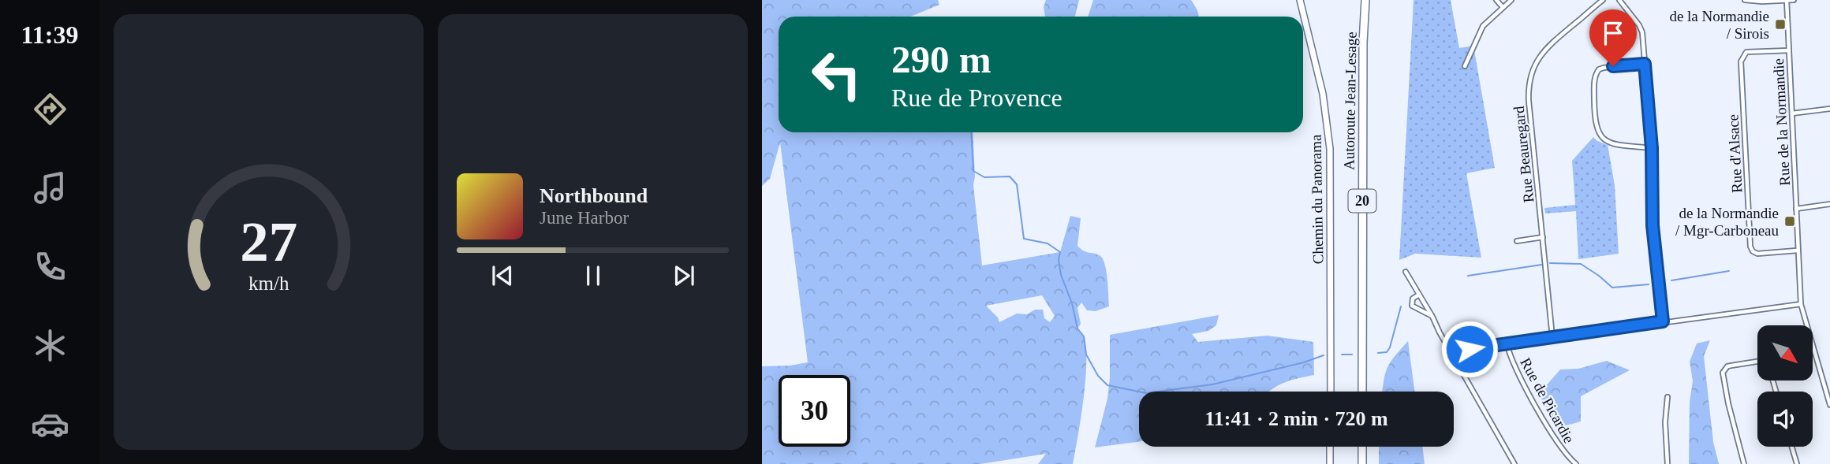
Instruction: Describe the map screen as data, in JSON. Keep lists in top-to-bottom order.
{
  "streets": {
    "highway": ["Autoroute Jean-Lesage", "20"],
    "street": [
      "Rue de la Normandie",
      "Rue d'Alsace",
      "Rue Beauregard",
      "Chemin du Panorama",
      "Rue de Picardie"
    ]
  },
  "crossings": [
    ["Rue de la Normandie", "Rue d'Alsace"]
  ],
  "places": {
    "transit": ["de la Normandie / Sirois", "de la Normandie / Mgr-Carboneau"]
  },
  "north": "bottom right",
  "page": {
    "tabs": "11:39",
    "turn": ["290 m", "Rue de Provence"],
    "song": ["Northbound", "June Harbor"],
    "limit": "30",
    "trip": "11:41 · 2 min · 720 m",
    "gauge": ["27", "km/h"]
  }
}
